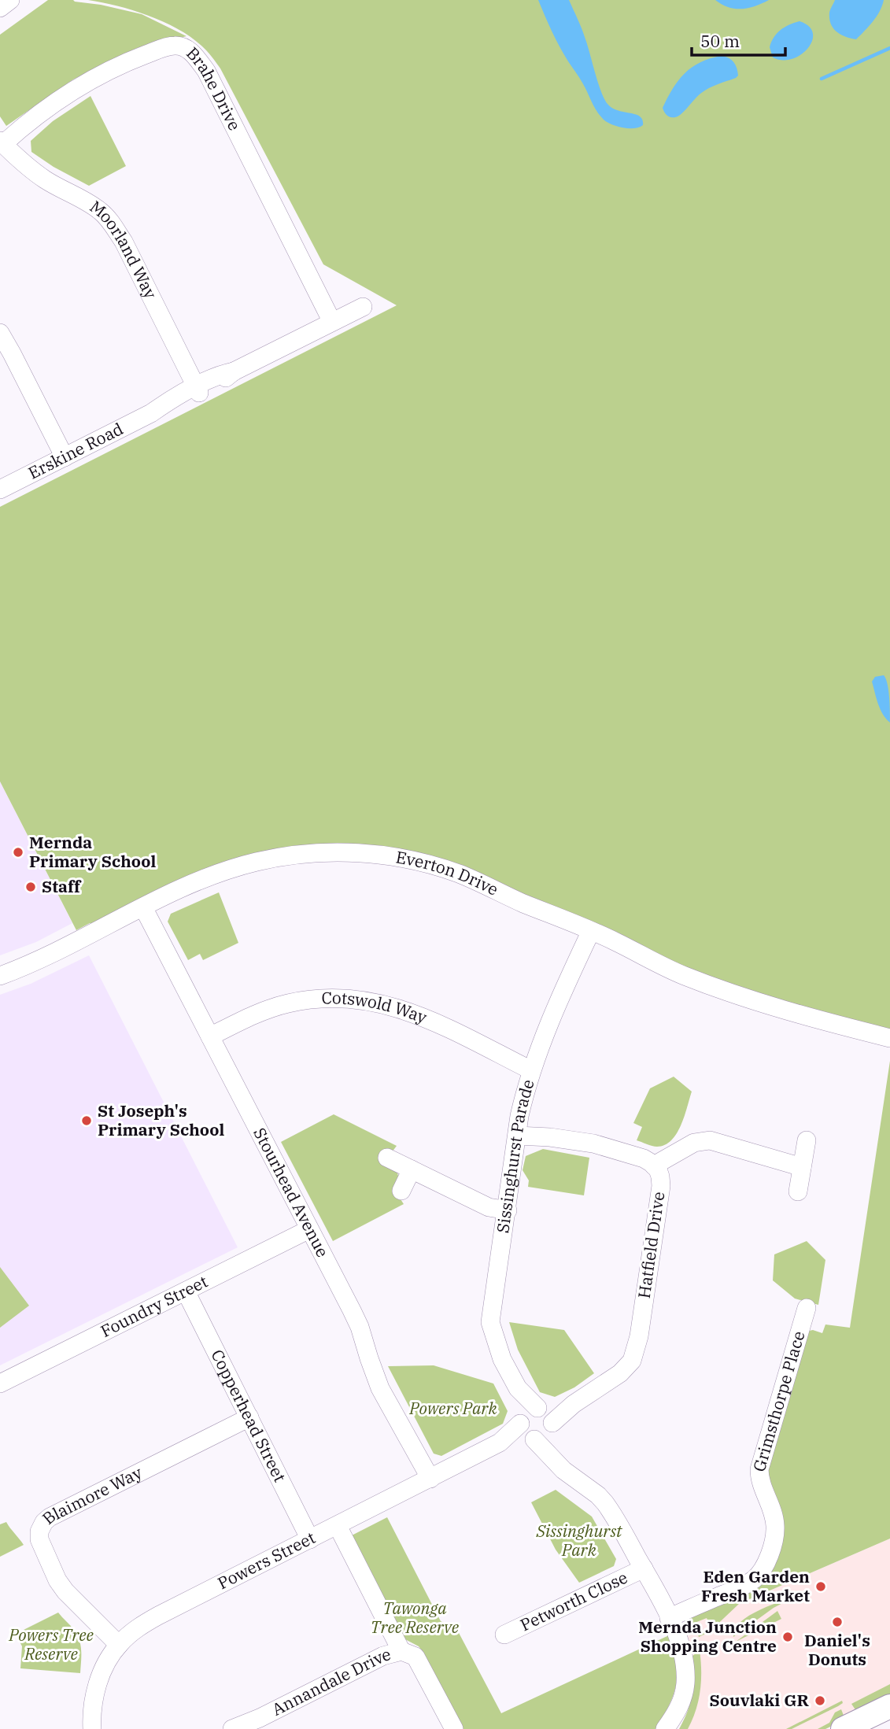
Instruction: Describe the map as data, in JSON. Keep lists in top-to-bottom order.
{
  "streets": {
    "street": [
      "Brahe Drive",
      "Moorland Way",
      "Erskine Road",
      "Everton Drive",
      "Cotswold Way",
      "Sissinghurst Parade",
      "Stourhead Avenue",
      "Hatfield Drive",
      "Foundry Street",
      "Grimsthorpe Place",
      "Copperhead Street",
      "Blaimore Way",
      "Powers Street",
      "Petworth Close",
      "Annandale Drive"
    ]
  },
  "crossings": [
    ["Brahe Drive", "Moorland Way"],
    ["Brahe Drive", "Erskine Road"],
    ["Moorland Way", "Erskine Road"],
    ["Everton Drive", "Sissinghurst Parade"],
    ["Everton Drive", "Stourhead Avenue"],
    ["Cotswold Way", "Sissinghurst Parade"],
    ["Cotswold Way", "Stourhead Avenue"],
    ["Sissinghurst Parade", "Hatfield Drive"],
    ["Sissinghurst Parade", "Grimsthorpe Place"],
    ["Sissinghurst Parade", "Powers Street"],
    ["Sissinghurst Parade", "Petworth Close"],
    ["Stourhead Avenue", "Foundry Street"],
    ["Stourhead Avenue", "Powers Street"],
    ["Hatfield Drive", "Powers Street"],
    ["Foundry Street", "Copperhead Street"],
    ["Copperhead Street", "Blaimore Way"],
    ["Copperhead Street", "Powers Street"],
    ["Blaimore Way", "Powers Street"]
  ],
  "parks": [
    "Powers Park",
    "Sissinghurst Park",
    "Tawonga Tree Reserve",
    "Powers Tree Reserve"
  ],
  "places": [
    "Mernda Primary School",
    "Staff",
    "St Joseph's Primary School",
    "Eden Garden Fresh Market",
    "Daniel's Donuts",
    "Mernda Junction Shopping Centre",
    "Souvlaki GR"
  ],
  "scale_bar": "50 m"
}
